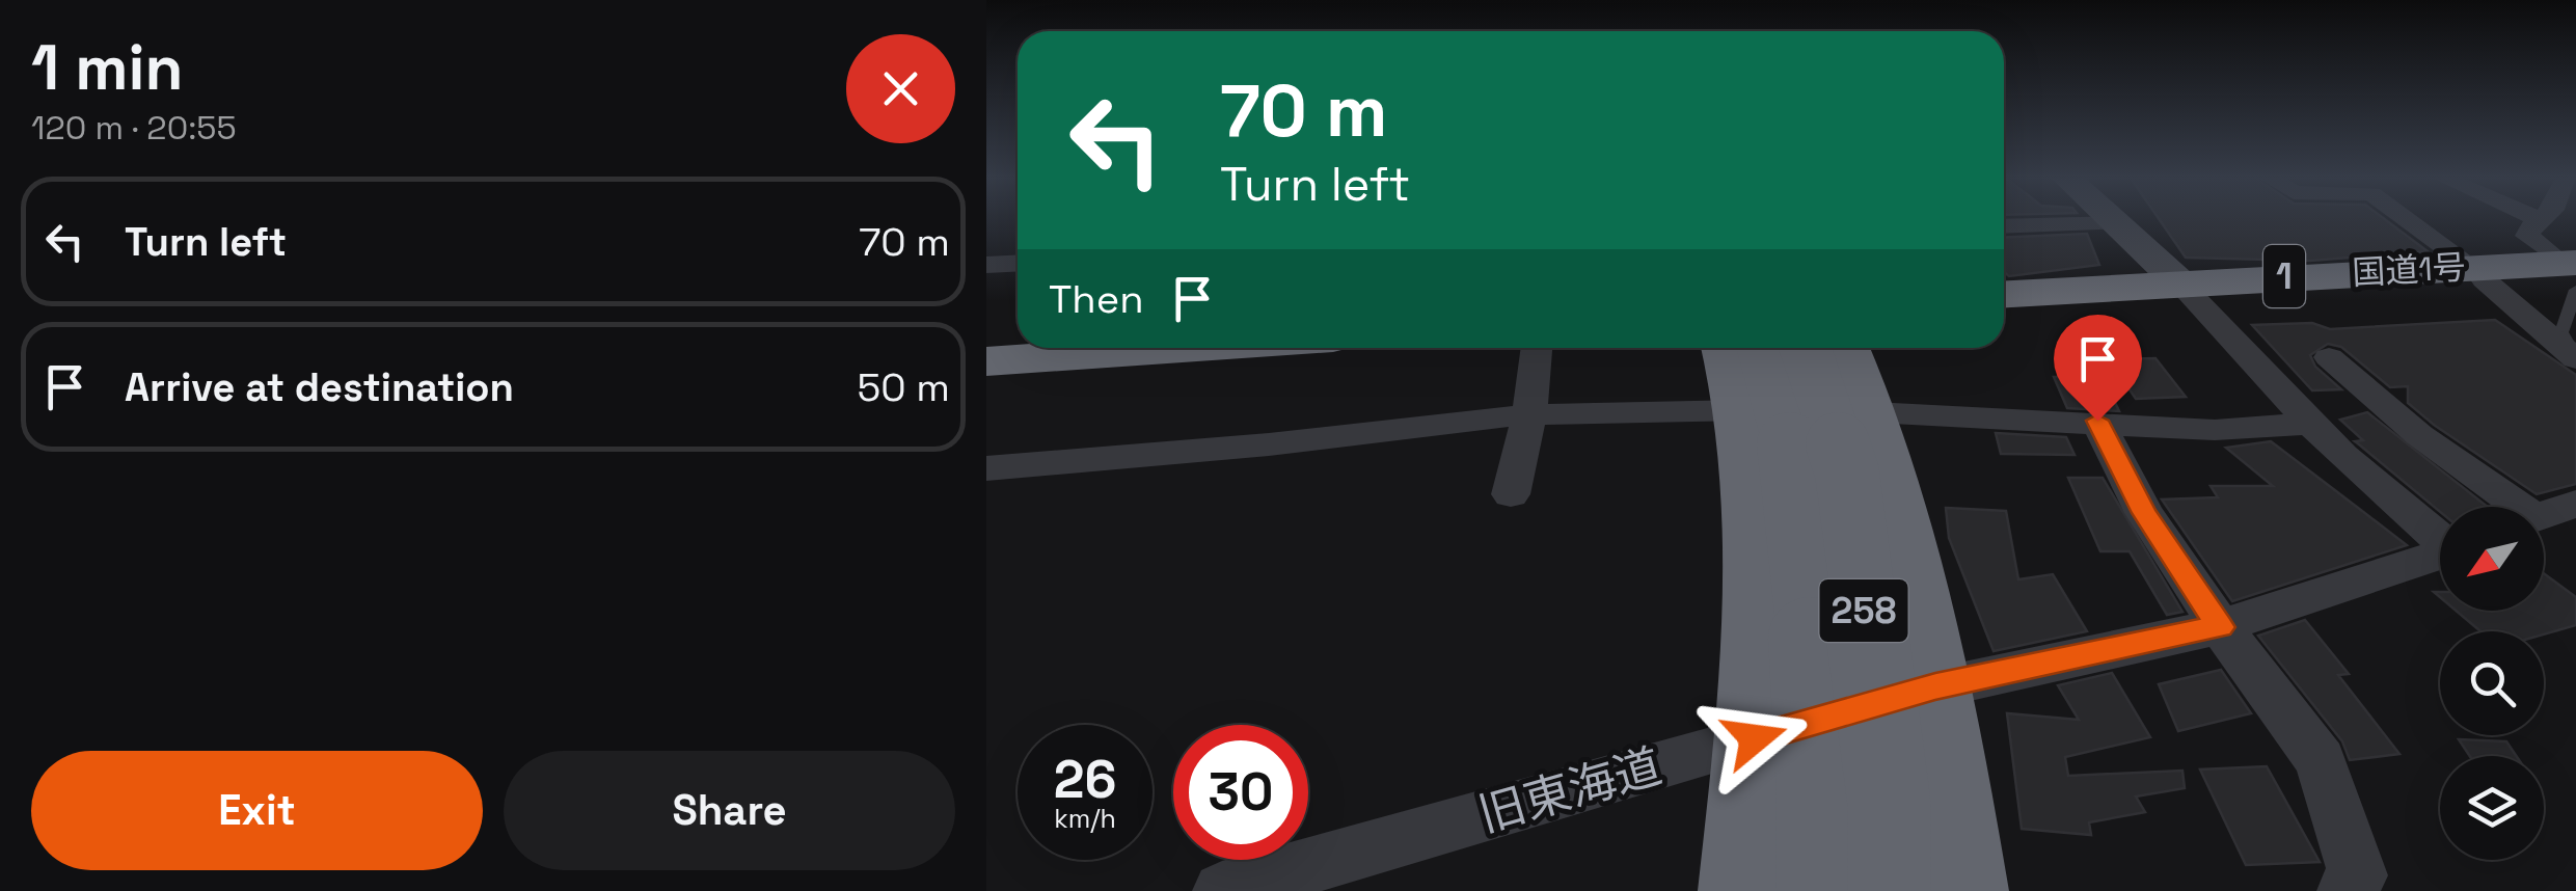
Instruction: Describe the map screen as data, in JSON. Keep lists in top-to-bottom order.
{
  "streets": {
    "highway": ["国道1号", "1", "258"],
    "street": ["旧東海道"]
  },
  "north": "bottom left",
  "page": {
    "heading": ["1 min", "120 m · 20:55"],
    "turn": ["70 m", "Turn left"],
    "list": [
      {
        "name": "Turn left",
        "value": "70 m"
      },
      {
        "name": "Arrive at destination",
        "value": "50 m"
      }
    ],
    "then": "Then",
    "speed": "26 km/h",
    "limit": "30",
    "buttons": ["Exit", "Share"]
  }
}
